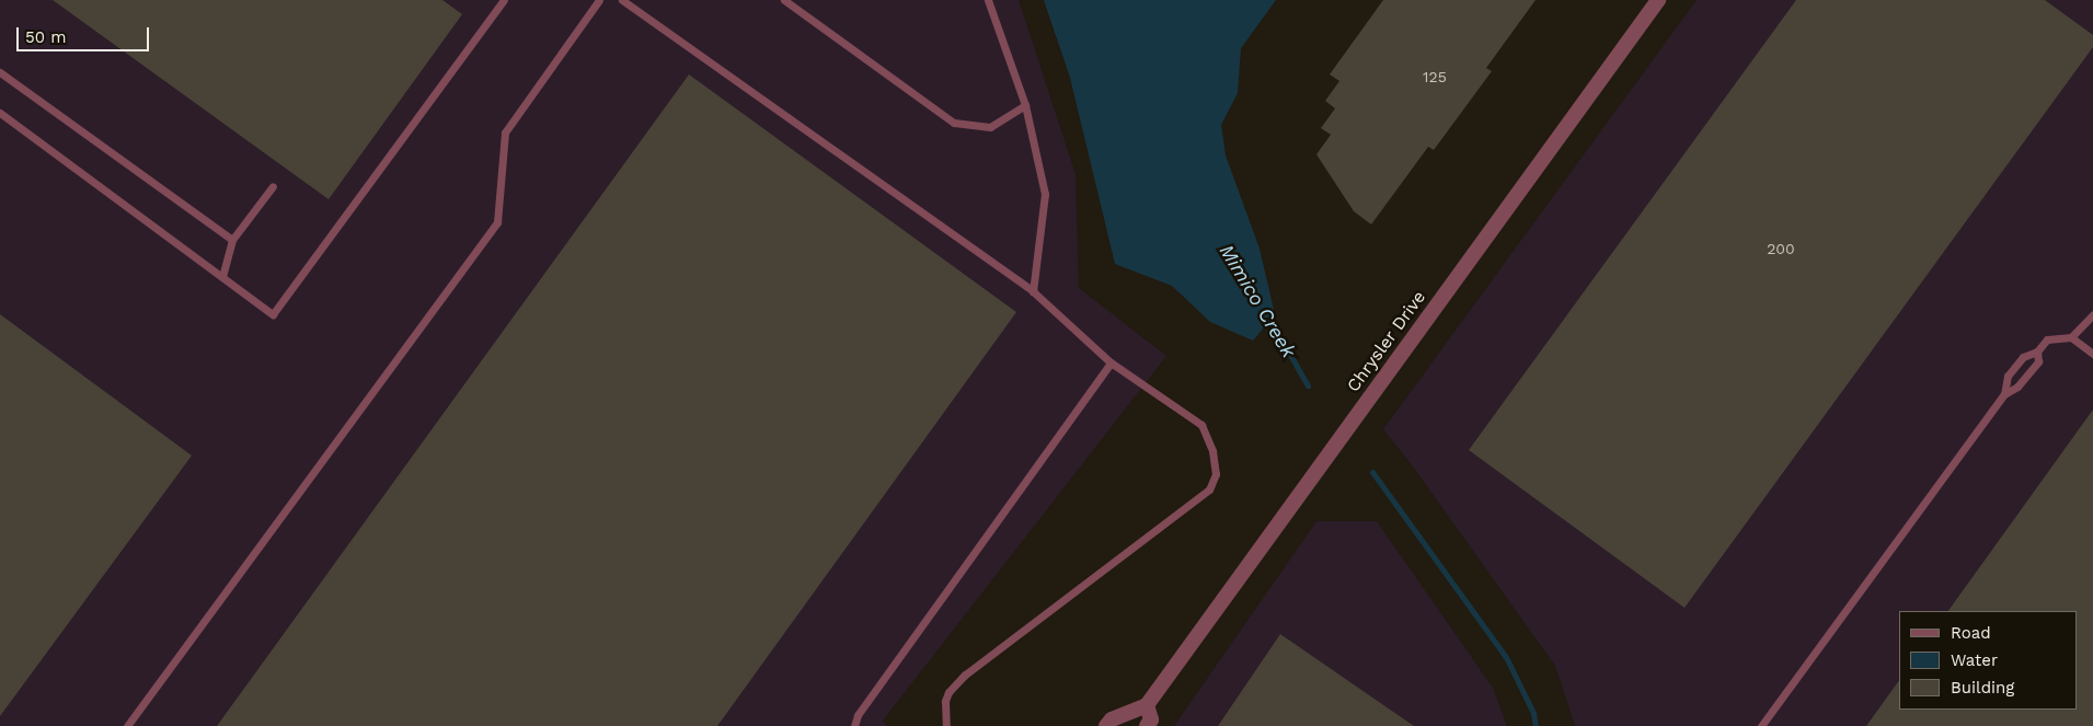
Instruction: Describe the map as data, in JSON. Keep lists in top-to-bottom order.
{
  "streets": {
    "street": ["Chrysler Drive"]
  },
  "water": ["Mimico Creek"],
  "house_numbers": ["125", "200"],
  "legend": ["Road", "Water", "Building"],
  "scale_bar": "50 m"
}
